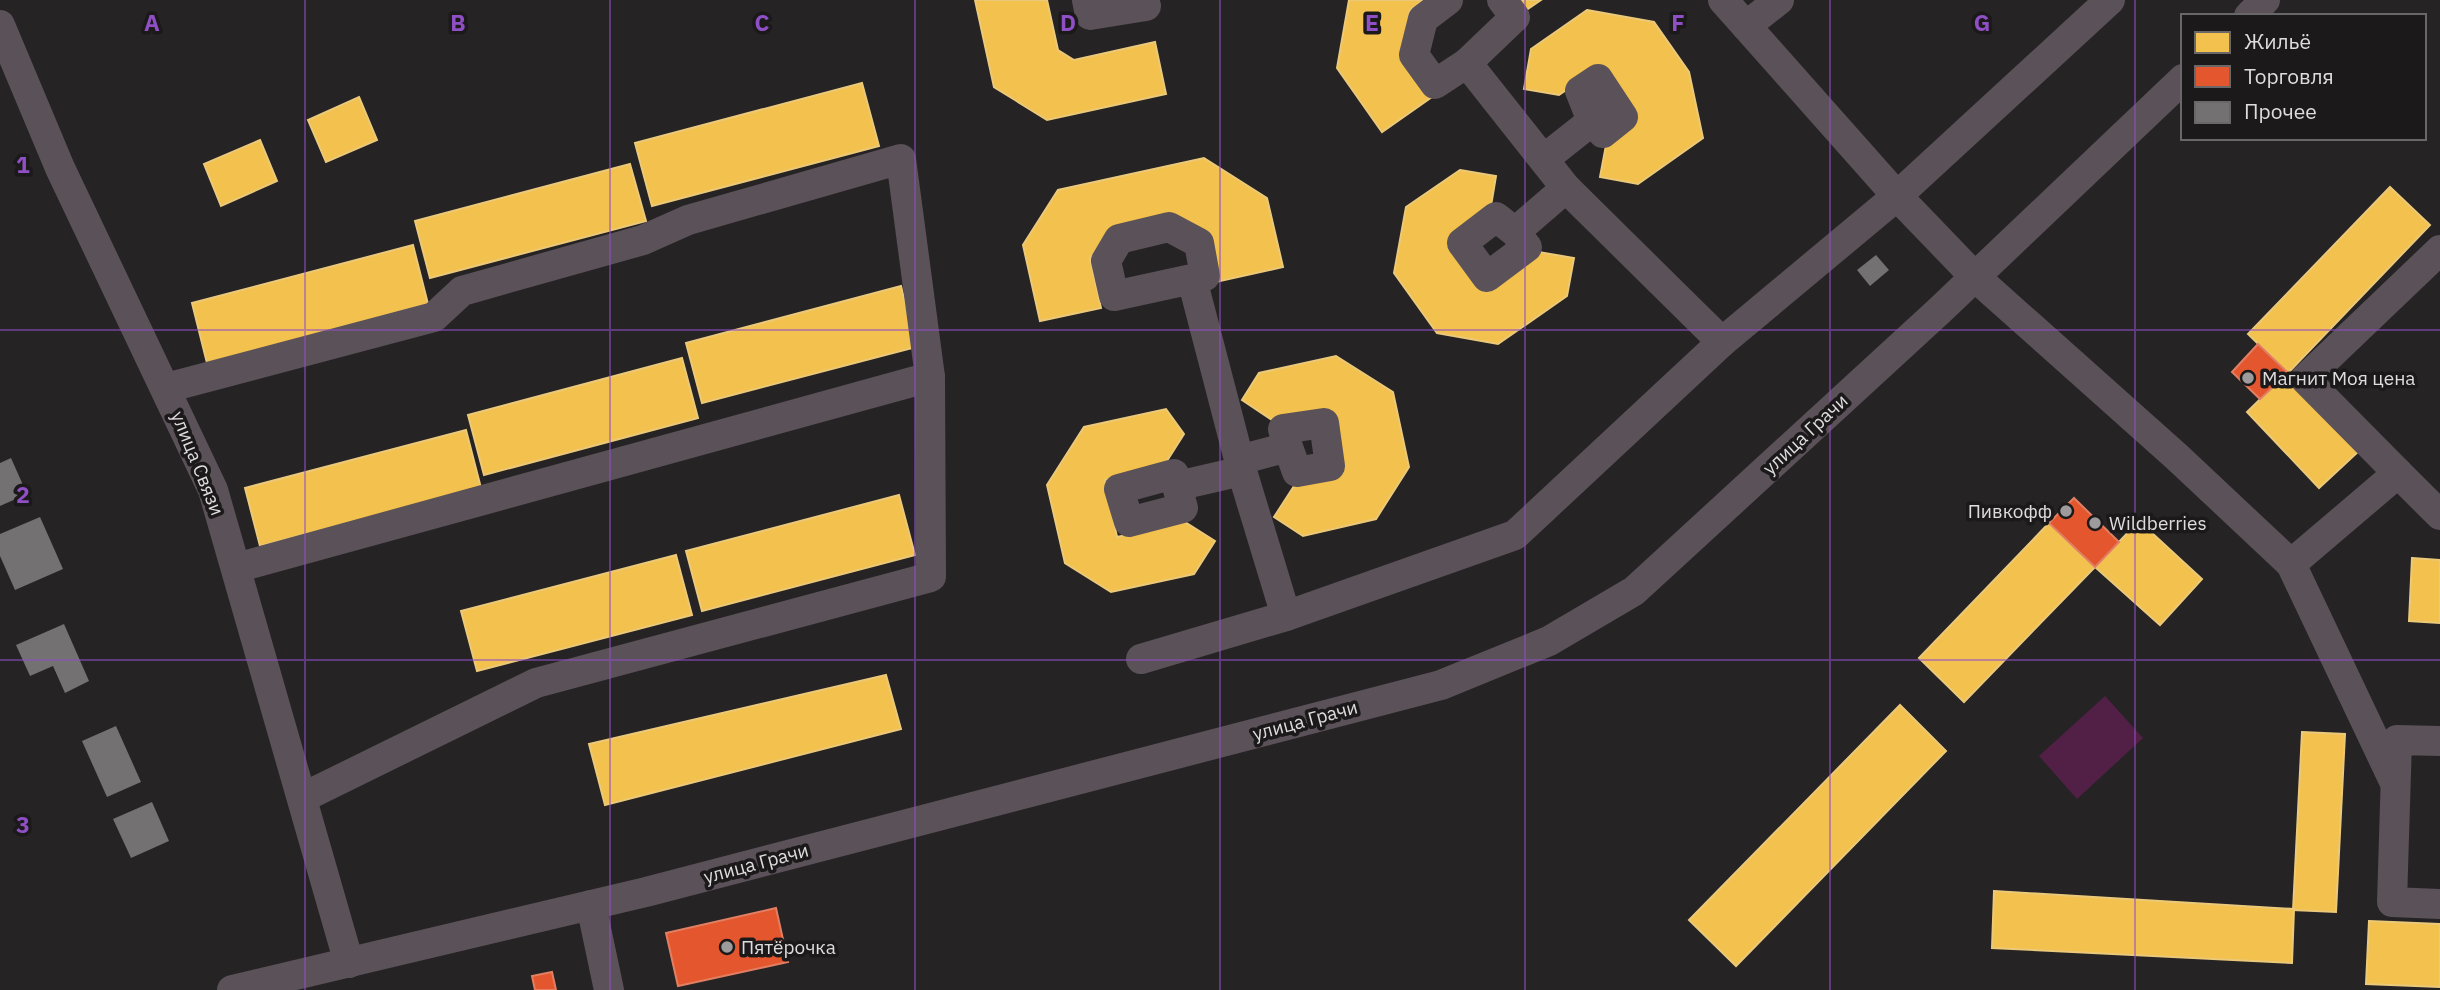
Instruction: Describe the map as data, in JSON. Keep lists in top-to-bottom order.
{
  "streets": {
    "street": ["улица Грачи", "улица Связи"]
  },
  "crossings": [
    ["улица Грачи", "улица Связи"]
  ],
  "places": [
    "Магнит Моя цена",
    "Пивкофф",
    "Wildberries",
    "Пятёрочка"
  ],
  "legend": ["Жильё", "Торговля", "Прочее"],
  "grid": {
    "columns": [
      "A",
      "B",
      "C",
      "D",
      "E",
      "F",
      "G"
    ],
    "rows": ["1", "2", "3"]
  }
}
